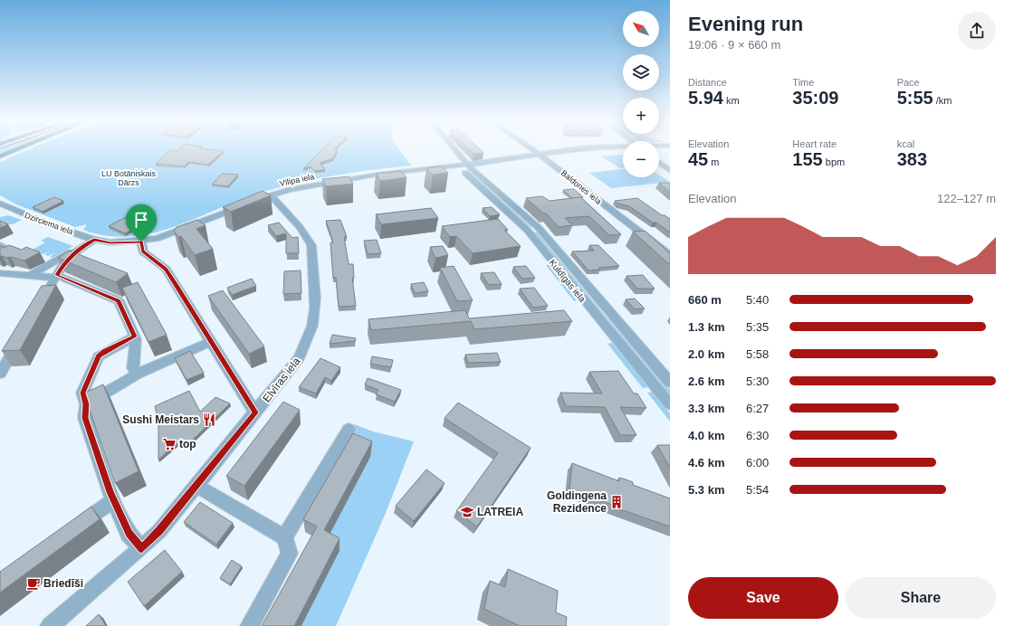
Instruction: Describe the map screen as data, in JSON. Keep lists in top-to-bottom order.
{
  "streets": {
    "street": [
      "Vīlipa iela",
      "Baldones iela",
      "Dzirciema iela",
      "Kuldīgas iela",
      "Elvīras iela"
    ]
  },
  "crossings": [
    ["Vīlipa iela", "Baldones iela"],
    ["Vīlipa iela", "Dzirciema iela"],
    ["Vīlipa iela", "Kuldīgas iela"],
    ["Vīlipa iela", "Elvīras iela"]
  ],
  "parks": ["LU Botāniskais Dārzs"],
  "places": {
    "restaurant": ["Sushi Meistars"],
    "supermarket": ["top"],
    "building": ["Goldingena Rezidence"],
    "school or university": ["LATREIA"],
    "cafe": ["Briedīši"]
  },
  "north": "top left",
  "page": {
    "heading": ["Evening run", "19:06 · 9 × 660 m"],
    "map_buttons": ["+", "−"],
    "stats": [
      ["Distance", "5.94 km"],
      ["Time", "35:09"],
      ["Pace", "5:55 /km"],
      ["Elevation", "45 m"],
      ["Heart rate", "155 bpm"],
      ["kcal", "383"]
    ],
    "chart": ["Elevation", "122–127 m"],
    "list": [
      {
        "name": "660 m",
        "note": "5:40"
      },
      {
        "name": "1.3 km",
        "note": "5:35"
      },
      {
        "name": "2.0 km",
        "note": "5:58"
      },
      {
        "name": "2.6 km",
        "note": "5:30"
      },
      {
        "name": "3.3 km",
        "note": "6:27"
      },
      {
        "name": "4.0 km",
        "note": "6:30"
      },
      {
        "name": "4.6 km",
        "note": "6:00"
      },
      {
        "name": "5.3 km",
        "note": "5:54"
      }
    ],
    "buttons": ["Save", "Share"]
  }
}
